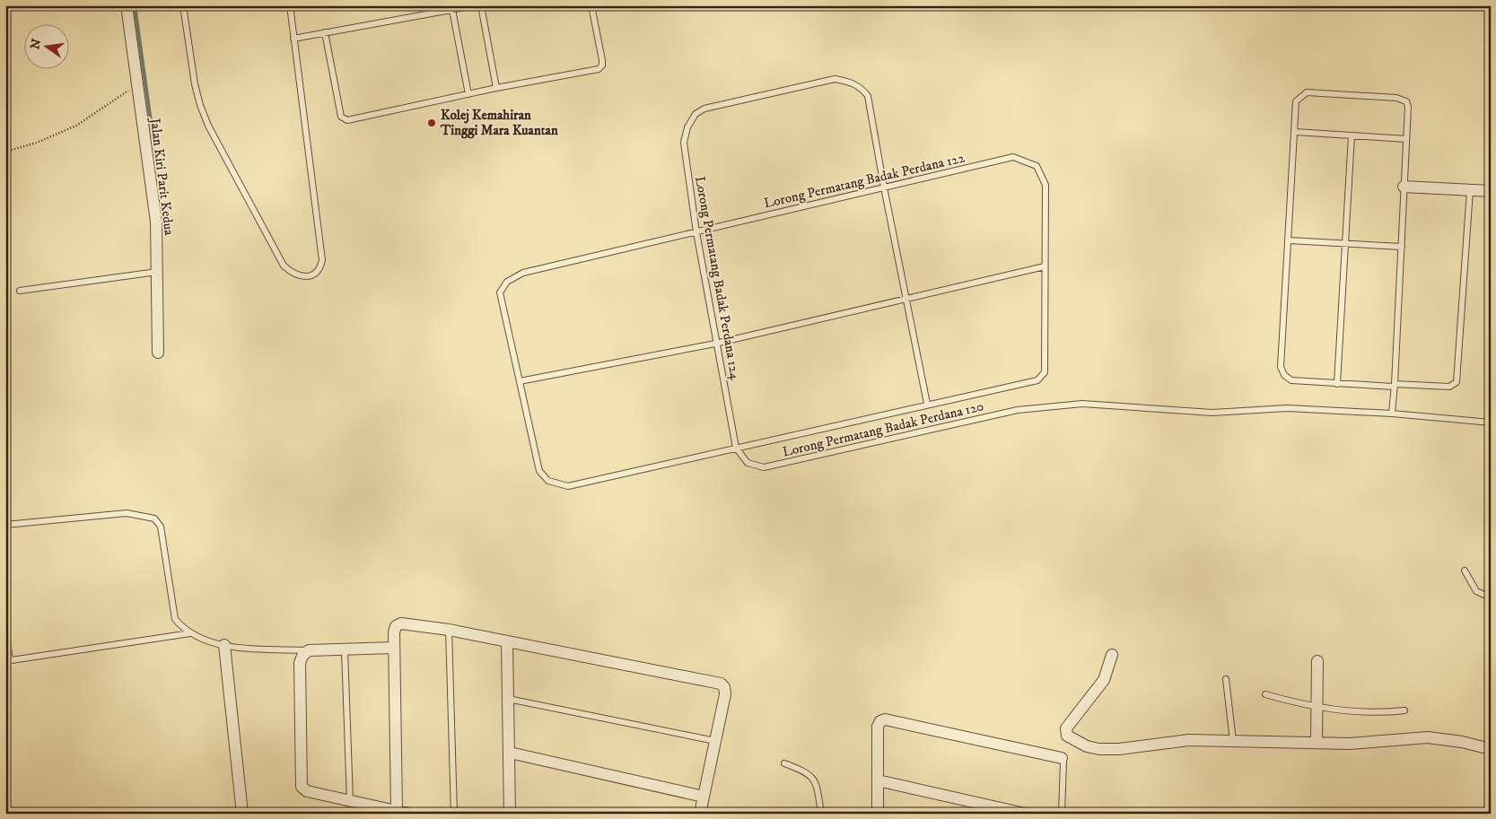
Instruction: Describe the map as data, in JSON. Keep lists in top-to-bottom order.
{
  "streets": {
    "street": ["Jalan Kiri Parit Kedua"],
    "lane": ["Lorong Permatang Badak Perdana 122", "Lorong Permatang Badak Perdana 124", "Lorong Permatang Badak Perdana 120"]
  },
  "crossings": [
    ["Lorong Permatang Badak Perdana 122", "Lorong Permatang Badak Perdana 124"],
    ["Lorong Permatang Badak Perdana 122", "Lorong Permatang Badak Perdana 120"],
    ["Lorong Permatang Badak Perdana 124", "Lorong Permatang Badak Perdana 120"]
  ],
  "places": ["Kolej Kemahiran Tinggi Mara Kuantan"],
  "north": "left"
}
